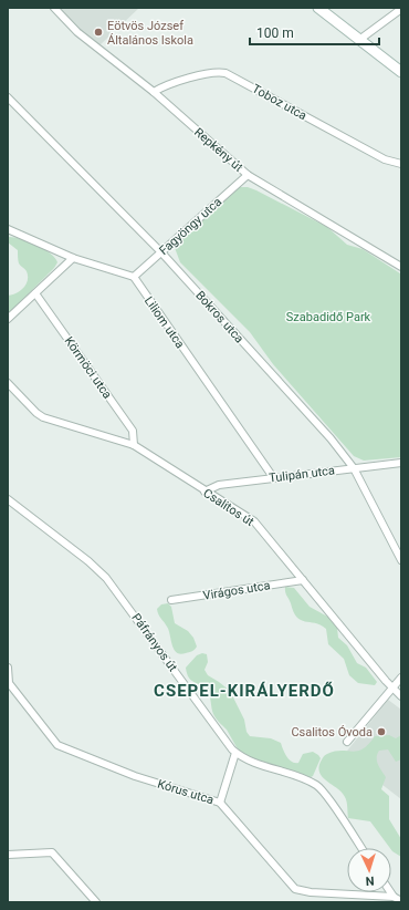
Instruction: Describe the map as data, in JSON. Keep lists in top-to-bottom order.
{
  "streets": {
    "street": [
      "Toboz utca",
      "Repkény út",
      "Fagyöngy utca",
      "Bokros utca",
      "Liliom utca",
      "Körmöci utca",
      "Tulipán utca",
      "Csalitos út",
      "Virágos utca",
      "Páfrányos út",
      "Kórus utca"
    ]
  },
  "crossings": [
    ["Toboz utca", "Repkény út"],
    ["Repkény út", "Fagyöngy utca"],
    ["Fagyöngy utca", "Bokros utca"],
    ["Fagyöngy utca", "Liliom utca"],
    ["Bokros utca", "Tulipán utca"],
    ["Liliom utca", "Tulipán utca"],
    ["Körmöci utca", "Csalitos út"],
    ["Tulipán utca", "Csalitos út"],
    ["Csalitos út", "Virágos utca"]
  ],
  "districts": ["CSEPEL-KIRÁLYERDŐ"],
  "parks": ["Szabadidő Park"],
  "places": ["Eötvös József Általános Iskola", "Csalitos Óvoda"],
  "scale_bar": "100 m",
  "north": "bottom"
}
